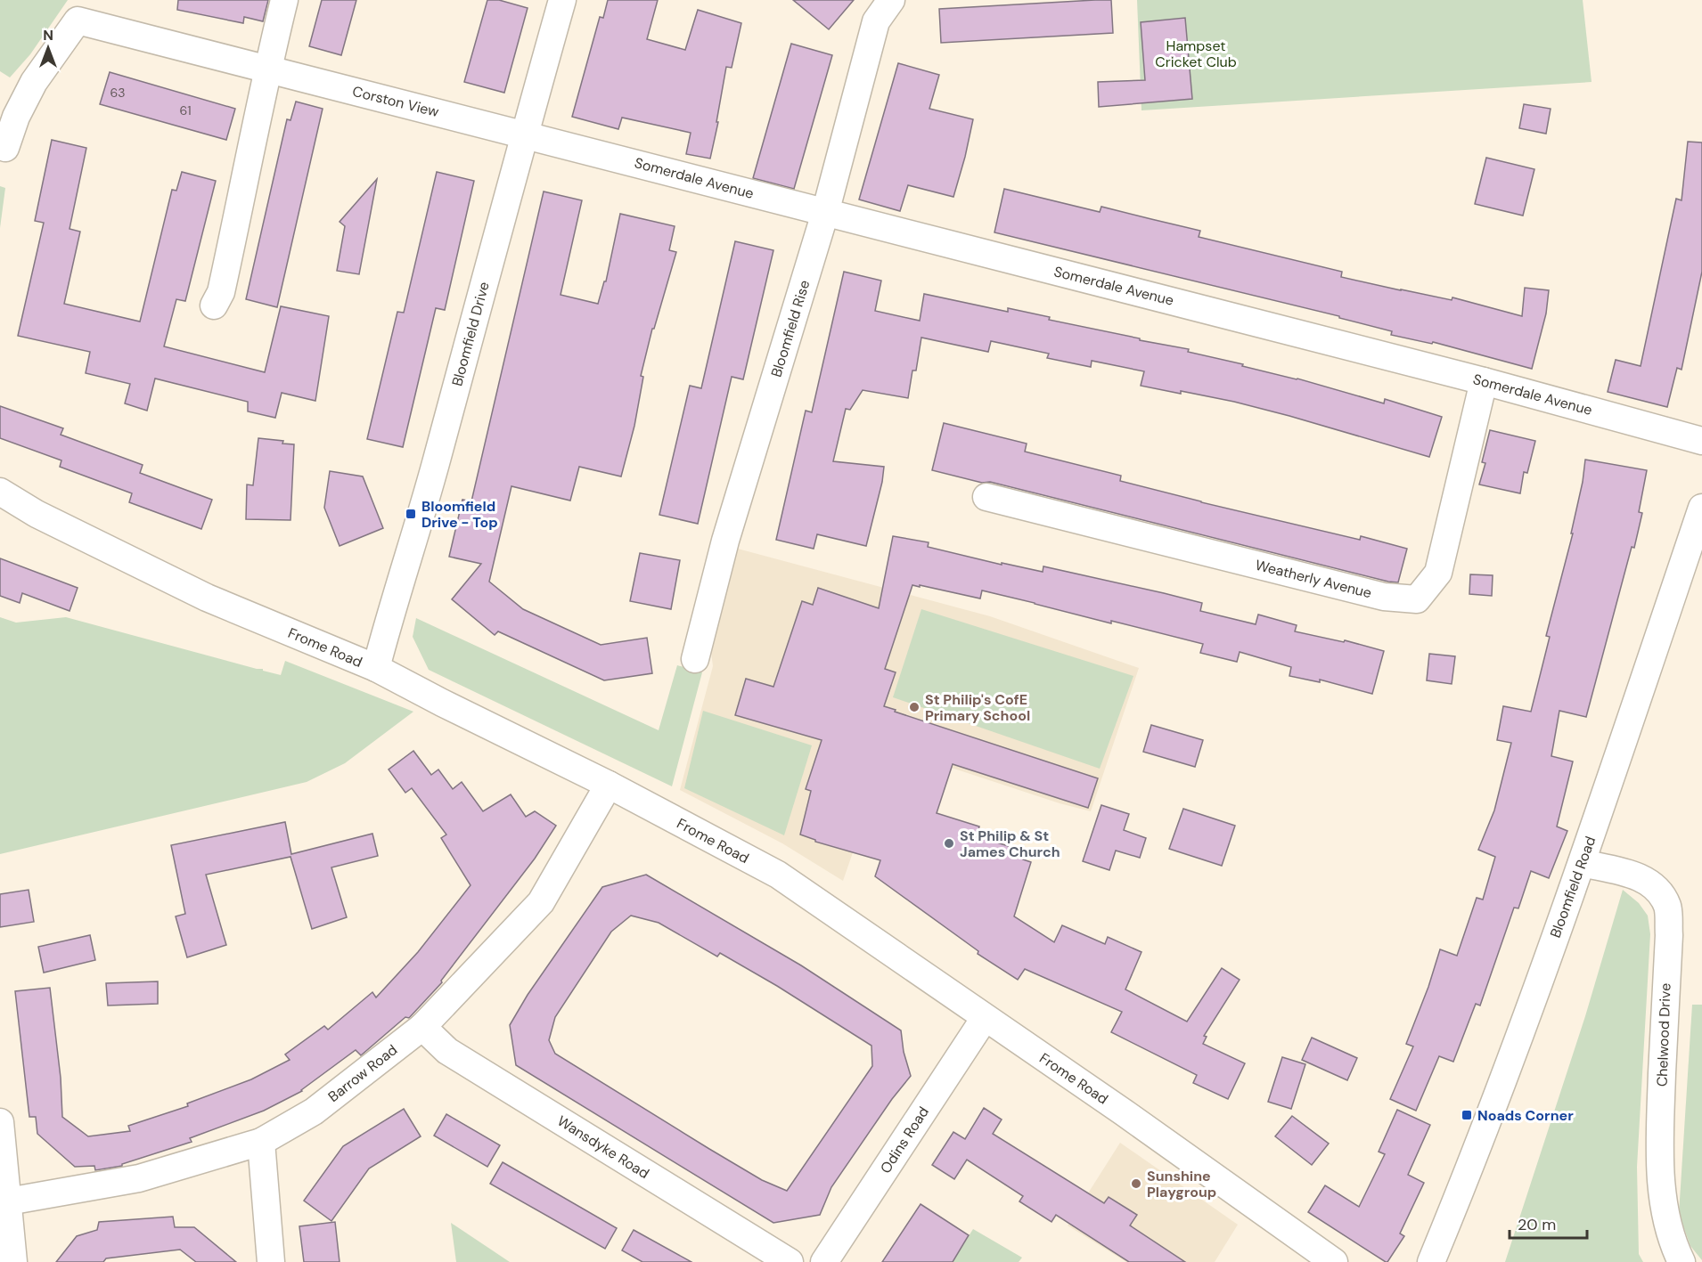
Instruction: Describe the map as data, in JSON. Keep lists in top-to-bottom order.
{
  "streets": {
    "street": [
      "Corston View",
      "Somerdale Avenue",
      "Bloomfield Rise",
      "Bloomfield Drive",
      "Weatherly Avenue",
      "Frome Road",
      "Bloomfield Road",
      "Chelwood Drive",
      "Barrow Road",
      "Odins Road",
      "Wansdyke Road"
    ]
  },
  "crossings": [
    ["Corston View", "Somerdale Avenue"],
    ["Corston View", "Bloomfield Drive"],
    ["Somerdale Avenue", "Bloomfield Rise"],
    ["Somerdale Avenue", "Bloomfield Drive"],
    ["Somerdale Avenue", "Weatherly Avenue"],
    ["Bloomfield Drive", "Frome Road"],
    ["Frome Road", "Barrow Road"],
    ["Frome Road", "Odins Road"],
    ["Bloomfield Road", "Chelwood Drive"],
    ["Barrow Road", "Wansdyke Road"]
  ],
  "parks": ["Hampset Cricket Club"],
  "places": {
    "transit": ["Bloomfield Drive - Top", "Noads Corner"],
    "other": ["St Philip's CofE Primary School", "St Philip & St James Church", "Sunshine Playgroup"]
  },
  "house_numbers": ["63", "61"],
  "scale_bar": "20 m",
  "north": "top"
}
